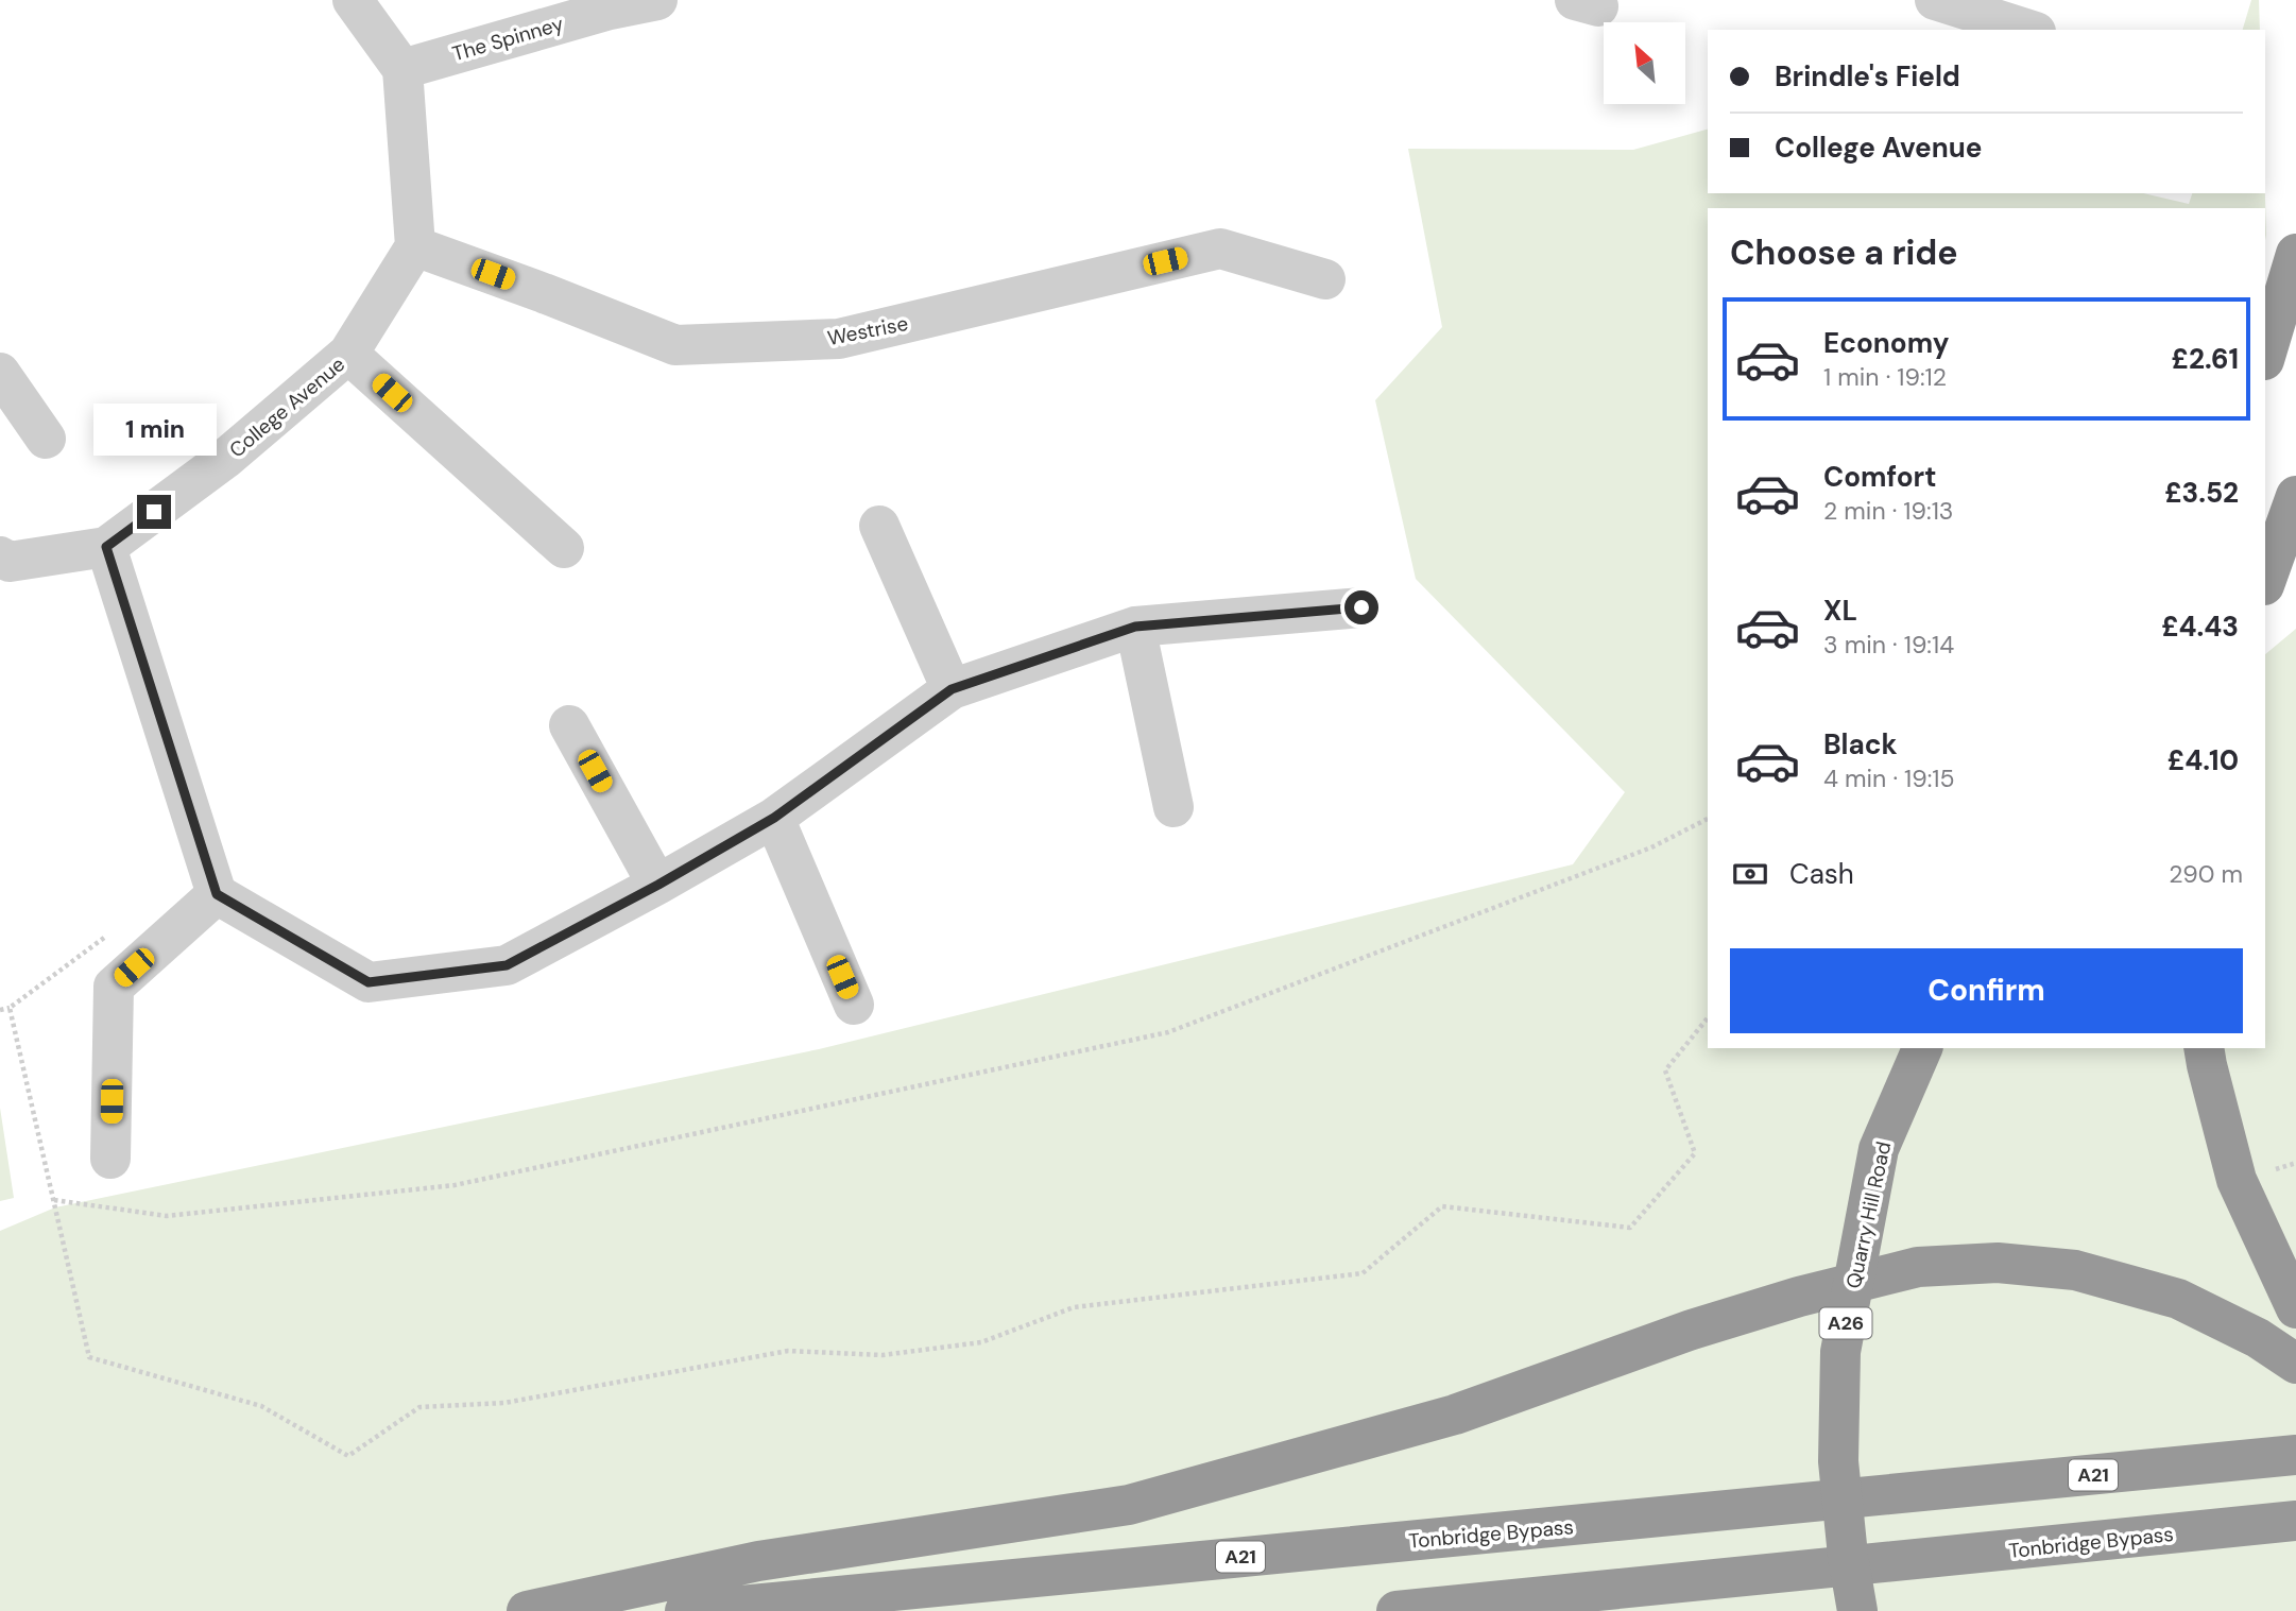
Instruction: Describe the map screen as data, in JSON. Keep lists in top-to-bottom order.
{
  "streets": {
    "highway": [
      "Quarry Hill Road",
      "A26",
      "A21",
      "Tonbridge Bypass"
    ],
    "street": ["The Spinney", "Westrise", "College Avenue"]
  },
  "crossings": [
    ["Westrise", "College Avenue"]
  ],
  "north": "top left",
  "page": {
    "banner": ["Brindle's Field", "College Avenue"],
    "heading": "Choose a ride",
    "list": [
      {
        "name": "Economy",
        "note": "1 min · 19:12",
        "value": "£2.61"
      },
      {
        "name": "Comfort",
        "note": "2 min · 19:13",
        "value": "£3.52"
      },
      {
        "name": "XL",
        "note": "3 min · 19:14",
        "value": "£4.43"
      },
      {
        "name": "Black",
        "note": "4 min · 19:15",
        "value": "£4.10"
      }
    ],
    "bubble": "1 min",
    "pay": ["Cash", "290 m"],
    "buttons": "Confirm"
  }
}
